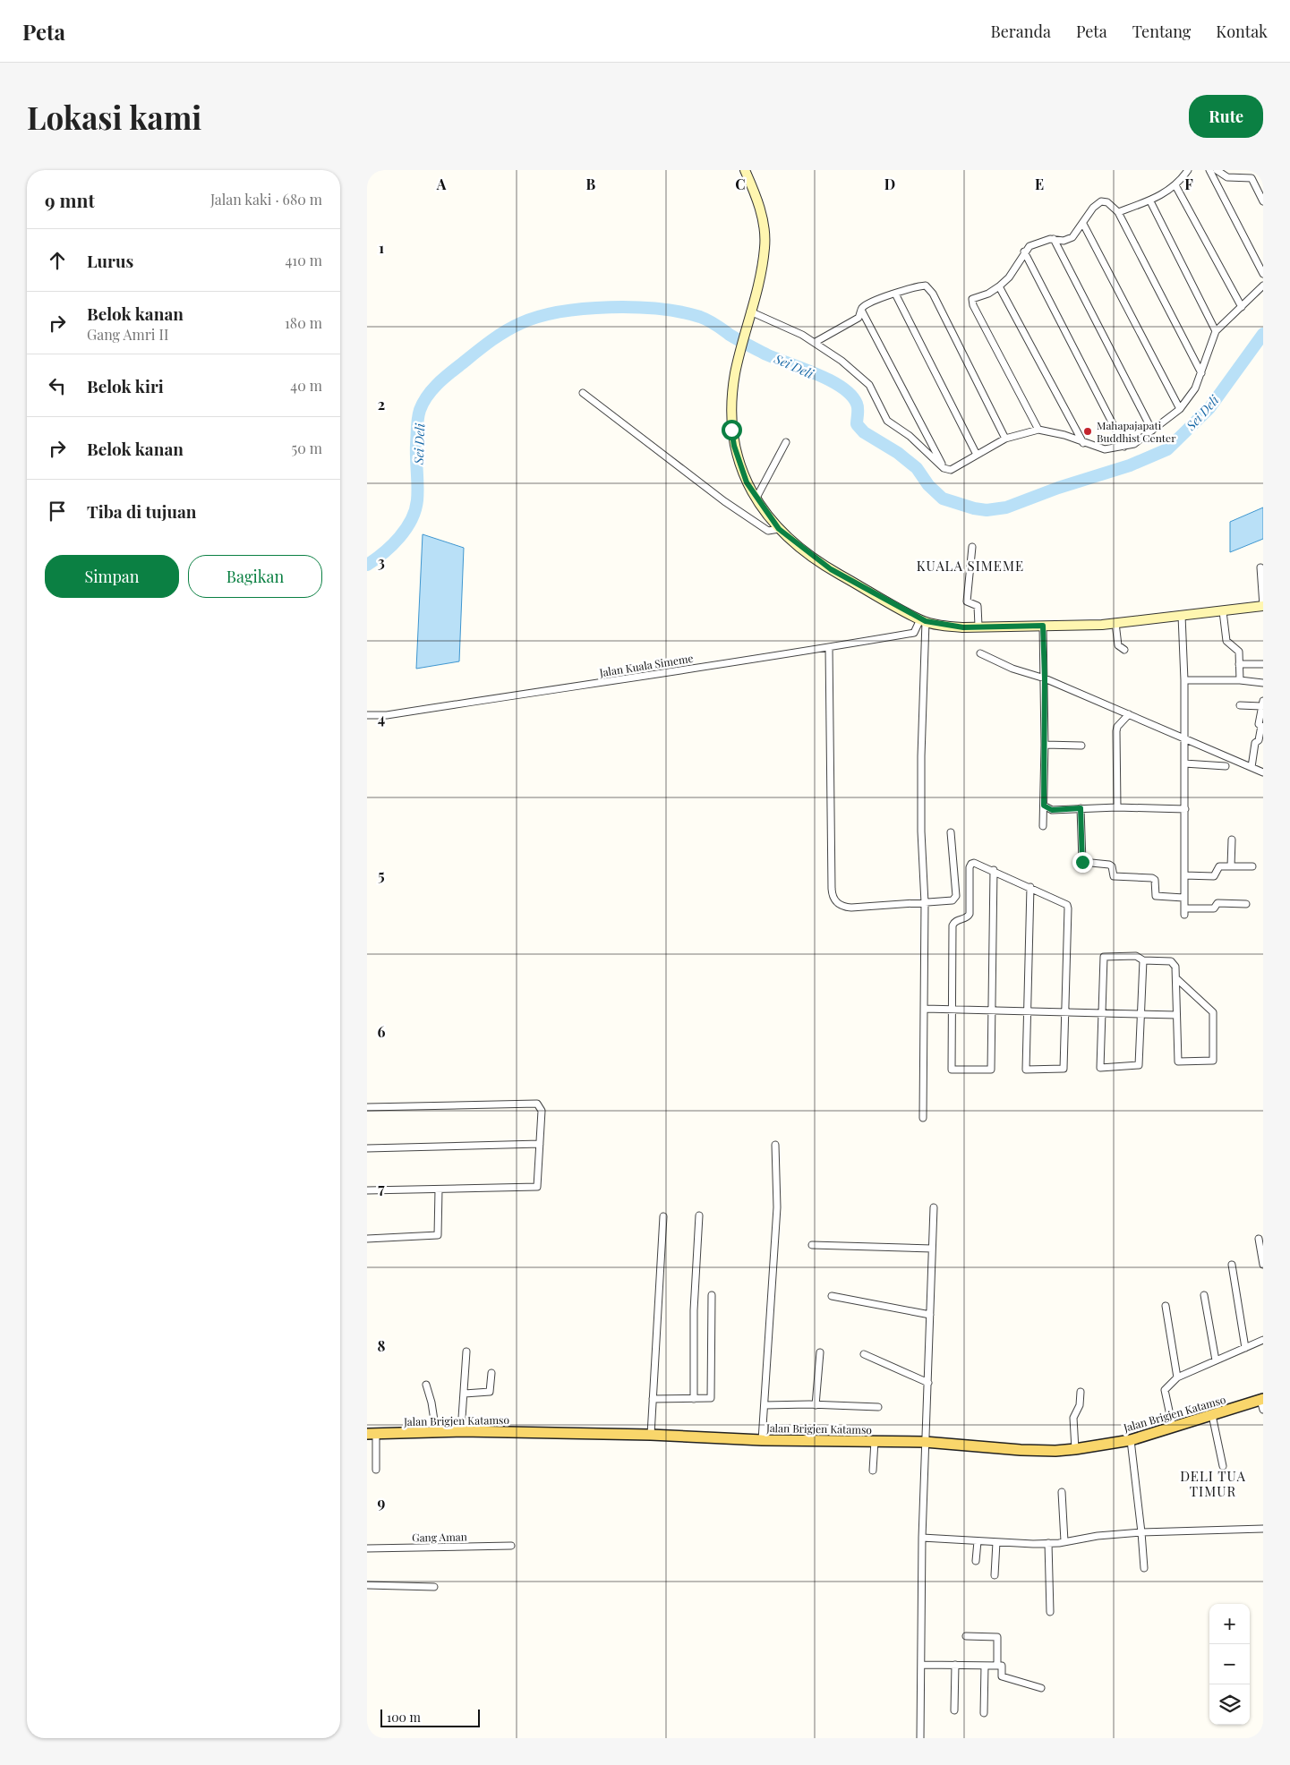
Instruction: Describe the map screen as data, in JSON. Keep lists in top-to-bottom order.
{
  "streets": {
    "main road": ["Jalan Brigjen Katamso"],
    "street": ["Jalan Kuala Simeme", "Gang Aman"]
  },
  "districts": ["KUALA SIMEME", "DELI TUA TIMUR"],
  "water": ["Sei Deli"],
  "places": ["Mahapajapati Buddhist Center"],
  "scale_bar": "100 m",
  "page": {
    "header": "Peta",
    "nav": [
      "Beranda",
      "Peta",
      "Tentang",
      "Kontak"
    ],
    "buttons": [
      "Rute",
      ["Simpan", "Bagikan"]
    ],
    "title": "Lokasi kami",
    "heading": ["9 mnt", "Jalan kaki · 680 m"],
    "list": [
      ["Lurus", "410 m"],
      ["Belok kanan", "Gang Amri II", "180 m"],
      ["Belok kiri", "40 m"],
      ["Belok kanan", "50 m"],
      "Tiba di tujuan"
    ],
    "map_buttons": ["+", "−"],
    "scale": "100 m"
  },
  "grid": {
    "columns": [
      "A",
      "B",
      "C",
      "D",
      "E",
      "F"
    ],
    "rows": [
      "1",
      "2",
      "3",
      "4",
      "5",
      "6",
      "7",
      "8",
      "9"
    ]
  }
}
